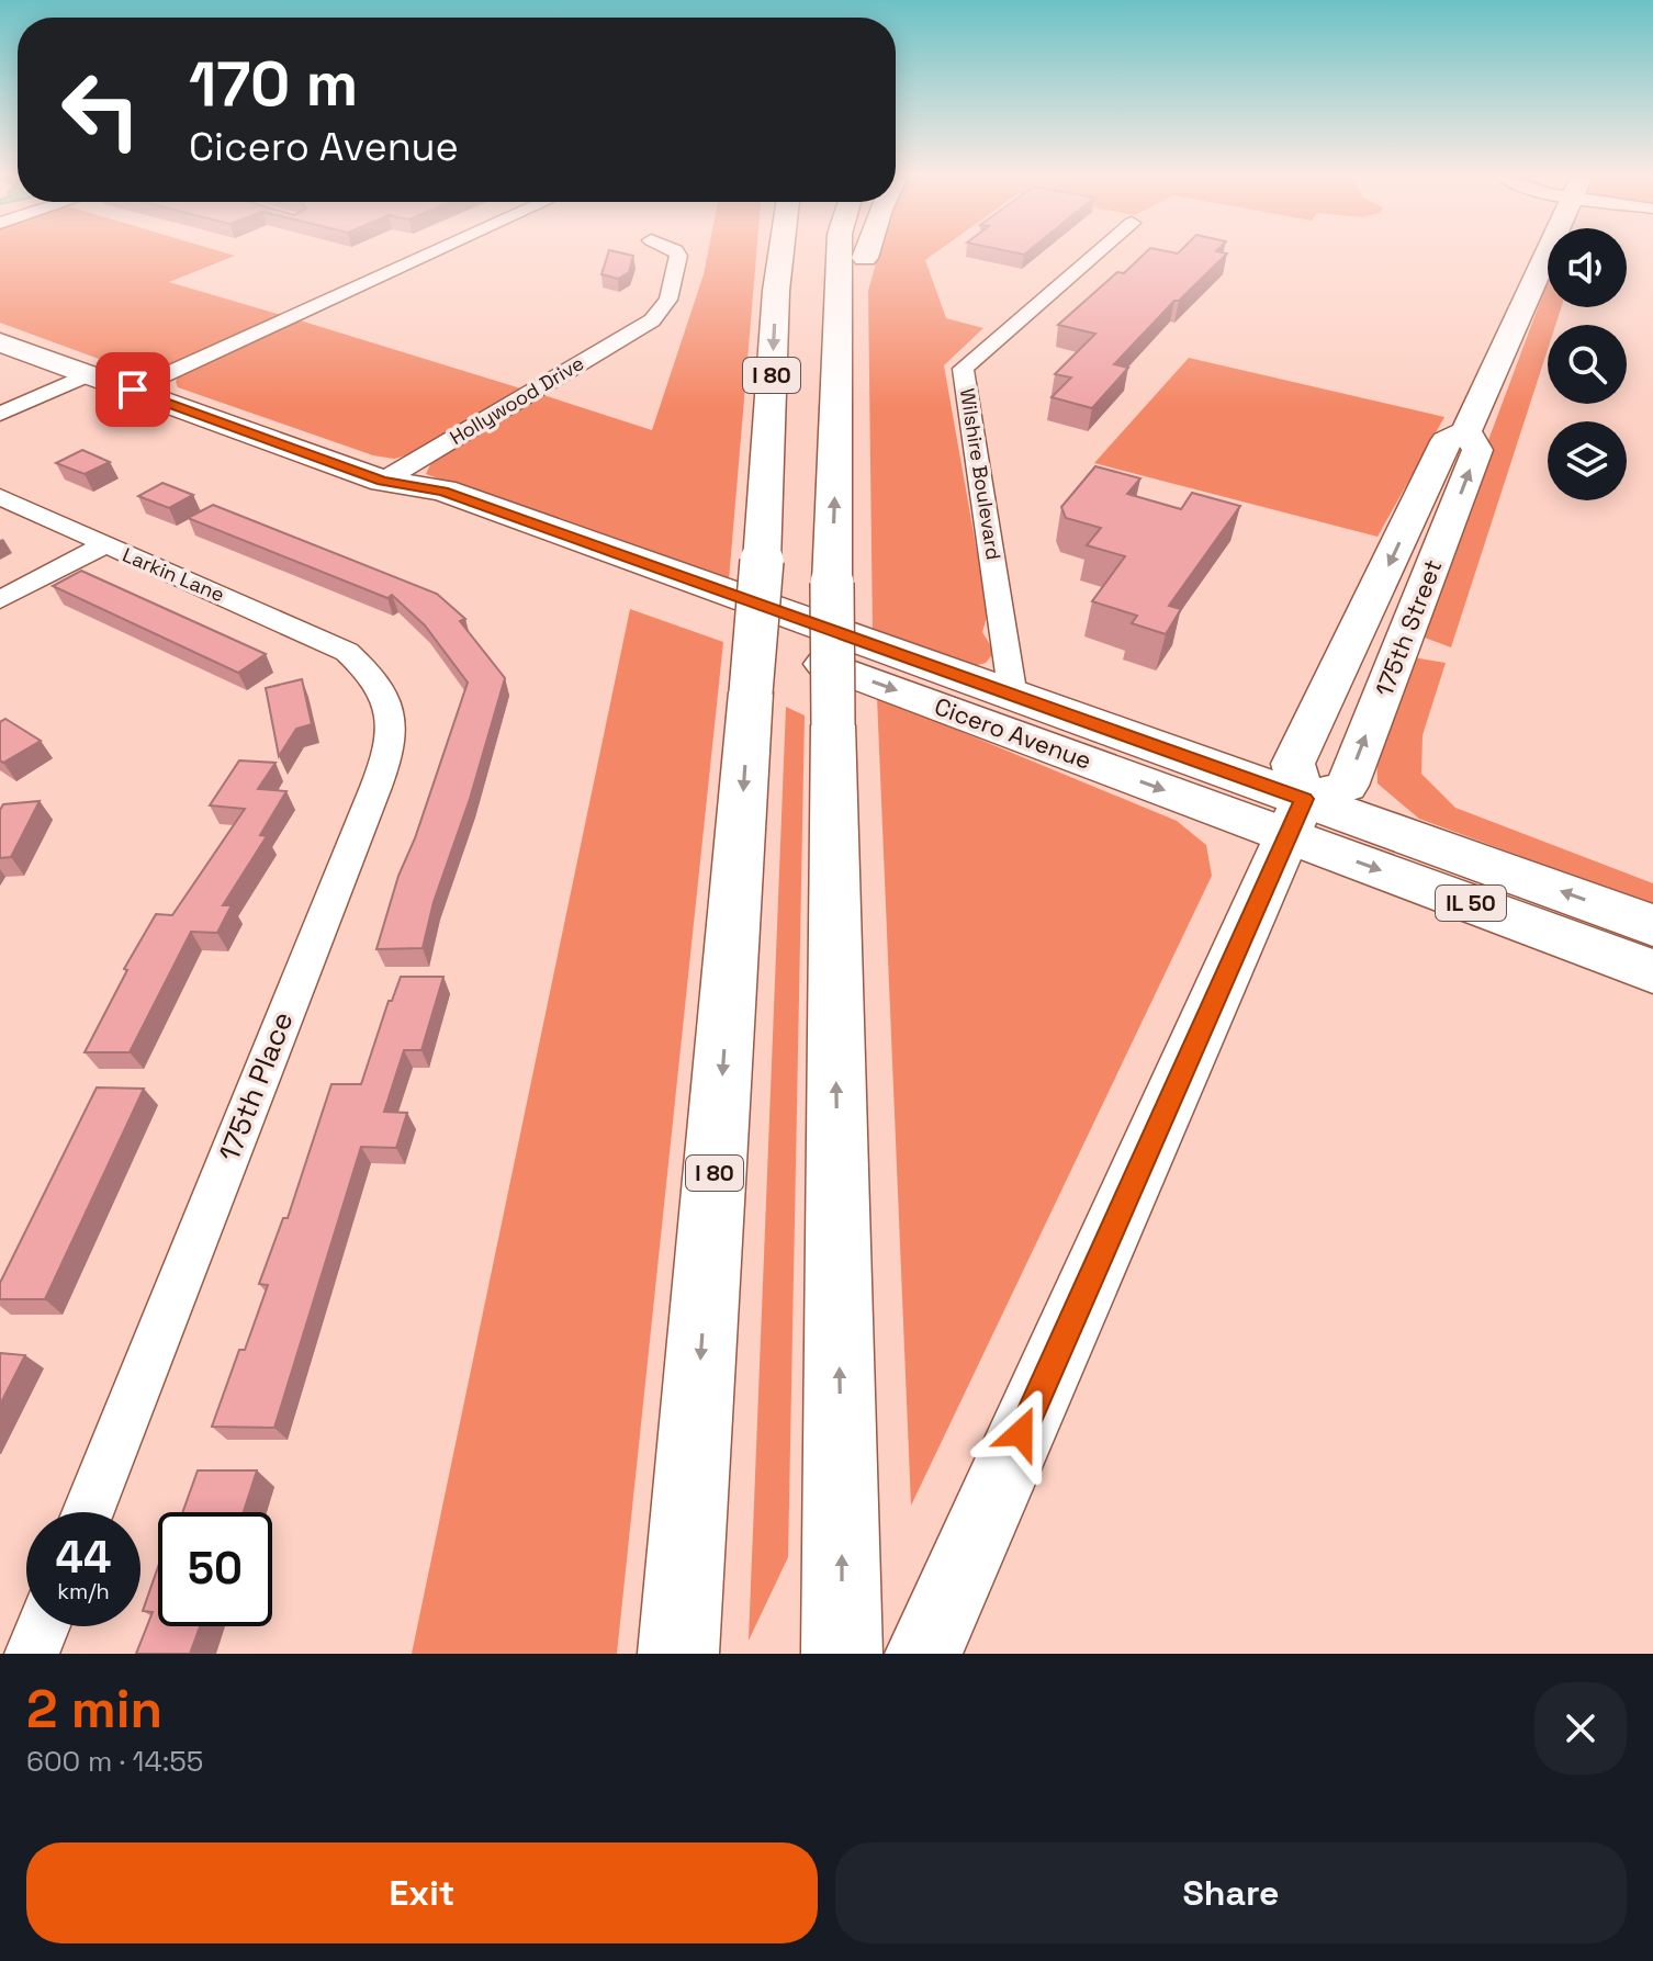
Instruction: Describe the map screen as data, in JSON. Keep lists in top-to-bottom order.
{
  "streets": {
    "main road": ["I 80", "Cicero Avenue", "IL 50"],
    "street": [
      "Hollywood Drive",
      "Wilshire Boulevard",
      "Larkin Lane",
      "175th Street",
      "175th Place"
    ]
  },
  "crossings": [
    ["Hollywood Drive", "Cicero Avenue"],
    ["Wilshire Boulevard", "Cicero Avenue"],
    ["Larkin Lane", "175th Place"],
    ["175th Street", "Cicero Avenue"]
  ],
  "page": {
    "turn": ["170 m", "Cicero Avenue"],
    "speed": "44 km/h",
    "limit": "50",
    "heading": ["2 min", "600 m · 14:55"],
    "buttons": ["Exit", "Share"]
  }
}
